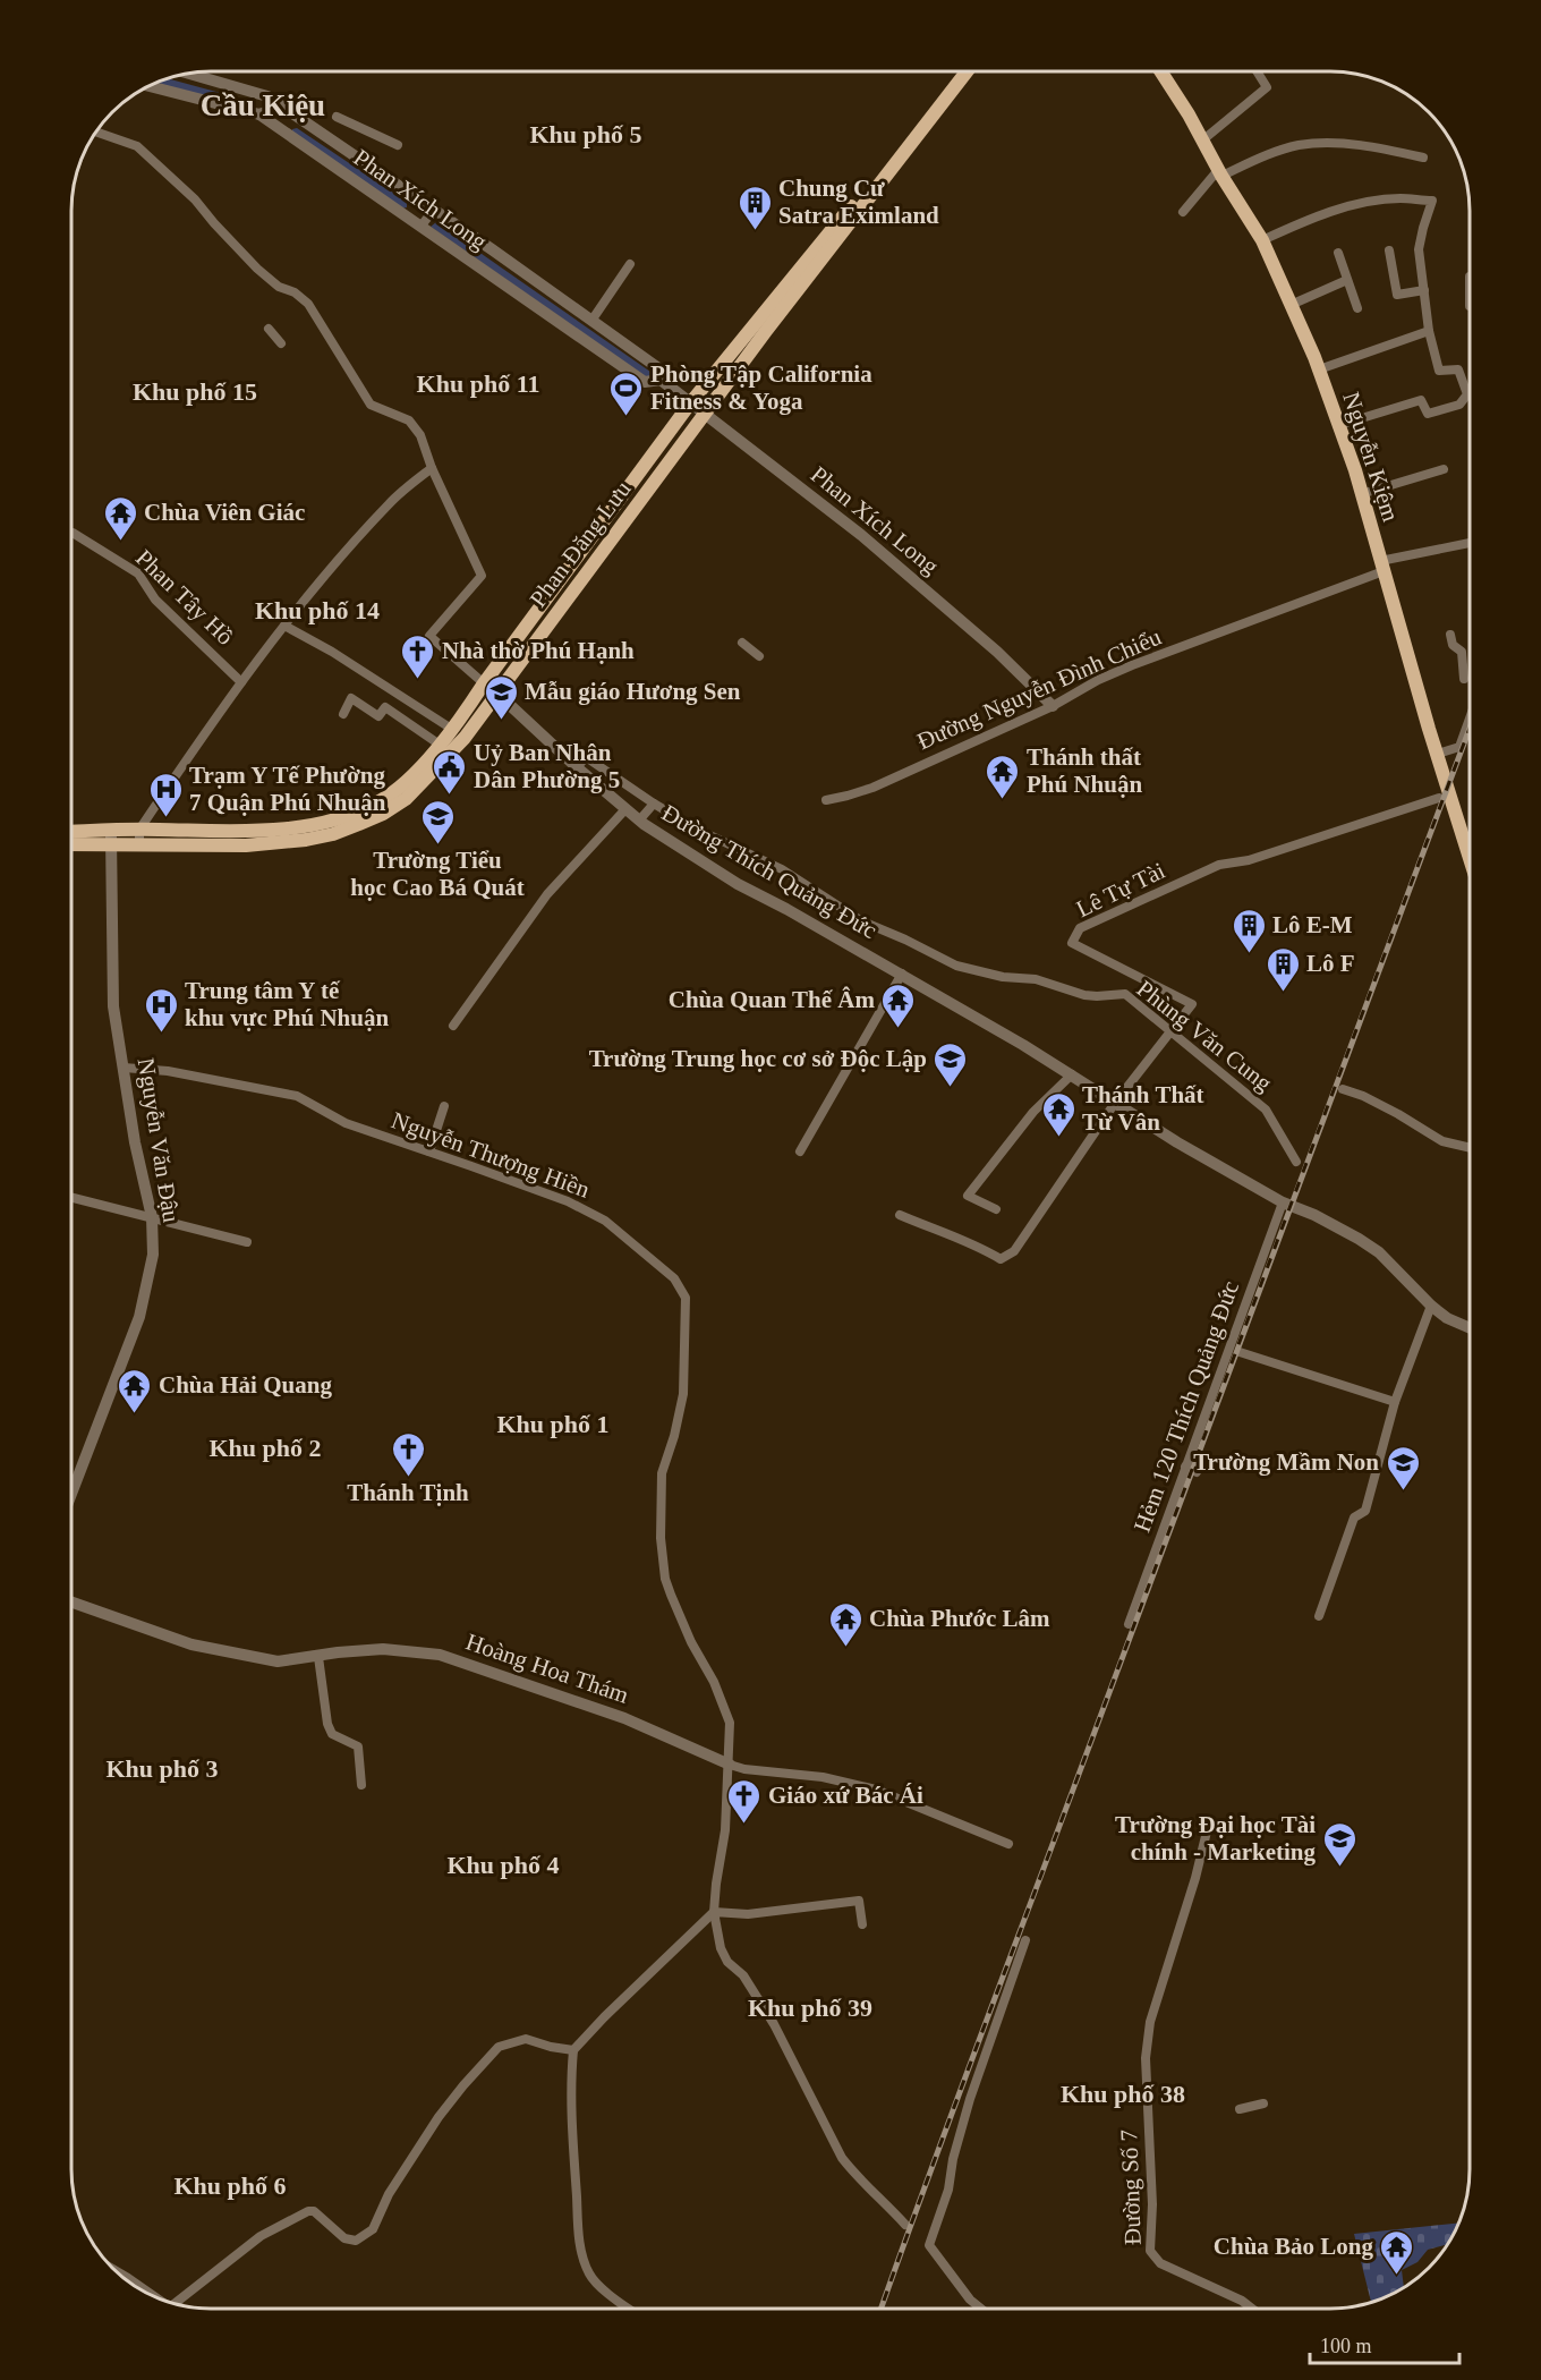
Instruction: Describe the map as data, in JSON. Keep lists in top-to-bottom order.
{
  "streets": {
    "main road": ["Nguyễn Kiệm", "Phan Đăng Lưu"],
    "street": [
      "Phan Xích Long",
      "Phan Tây Hồ",
      "Đường Nguyễn Đình Chiểu",
      "Đường Thích Quảng Đức",
      "Lê Tự Tài",
      "Phùng Văn Cung",
      "Nguyễn Văn Đậu",
      "Nguyễn Thượng Hiền",
      "Hẻm 120 Thích Quảng Đức",
      "Hoàng Hoa Thám",
      "Đường Số 7"
    ]
  },
  "crossings": [
    ["Phan Xích Long", "Phan Đăng Lưu"],
    ["Phan Xích Long", "Đường Nguyễn Đình Chiểu"],
    ["Nguyễn Kiệm", "Đường Nguyễn Đình Chiểu"],
    ["Phan Đăng Lưu", "Đường Thích Quảng Đức"],
    ["Phan Đăng Lưu", "Nguyễn Văn Đậu"],
    ["Đường Thích Quảng Đức", "Phùng Văn Cung"],
    ["Lê Tự Tài", "Phùng Văn Cung"],
    ["Nguyễn Văn Đậu", "Nguyễn Thượng Hiền"],
    ["Nguyễn Thượng Hiền", "Hoàng Hoa Thám"]
  ],
  "districts": [
    "Cầu Kiệu",
    "Khu phố 5",
    "Khu phố 11",
    "Khu phố 15",
    "Khu phố 14",
    "Khu phố 1",
    "Khu phố 2",
    "Khu phố 3",
    "Khu phố 4",
    "Khu phố 39",
    "Khu phố 38",
    "Khu phố 6"
  ],
  "places": {
    "building": ["Chung Cư Satra Eximland", "Lô E-M", "Lô F"],
    "sports": ["Phòng Tập California Fitness & Yoga"],
    "temple": [
      "Chùa Viên Giác",
      "Thánh thất Phú Nhuận",
      "Chùa Quan Thế Âm",
      "Thánh Thất Từ Vân",
      "Chùa Hải Quang",
      "Chùa Phước Lâm",
      "Chùa Bảo Long"
    ],
    "church": ["Nhà thờ Phú Hạnh", "Thánh Tịnh", "Giáo xứ Bác Ái"],
    "school or university": [
      "Mẫu giáo Hương Sen",
      "Trường Tiểu học Cao Bá Quát",
      "Trường Trung học cơ sở Độc Lập",
      "Trường Mầm Non",
      "Trường Đại học Tài chính - Marketing"
    ],
    "public building": ["Uỷ Ban Nhân Dân Phường 5"],
    "hospital": ["Trạm Y Tế Phường 7 Quận Phú Nhuận", "Trung tâm Y tế khu vực Phú Nhuận"]
  },
  "scale_bar": "100 m"
}
